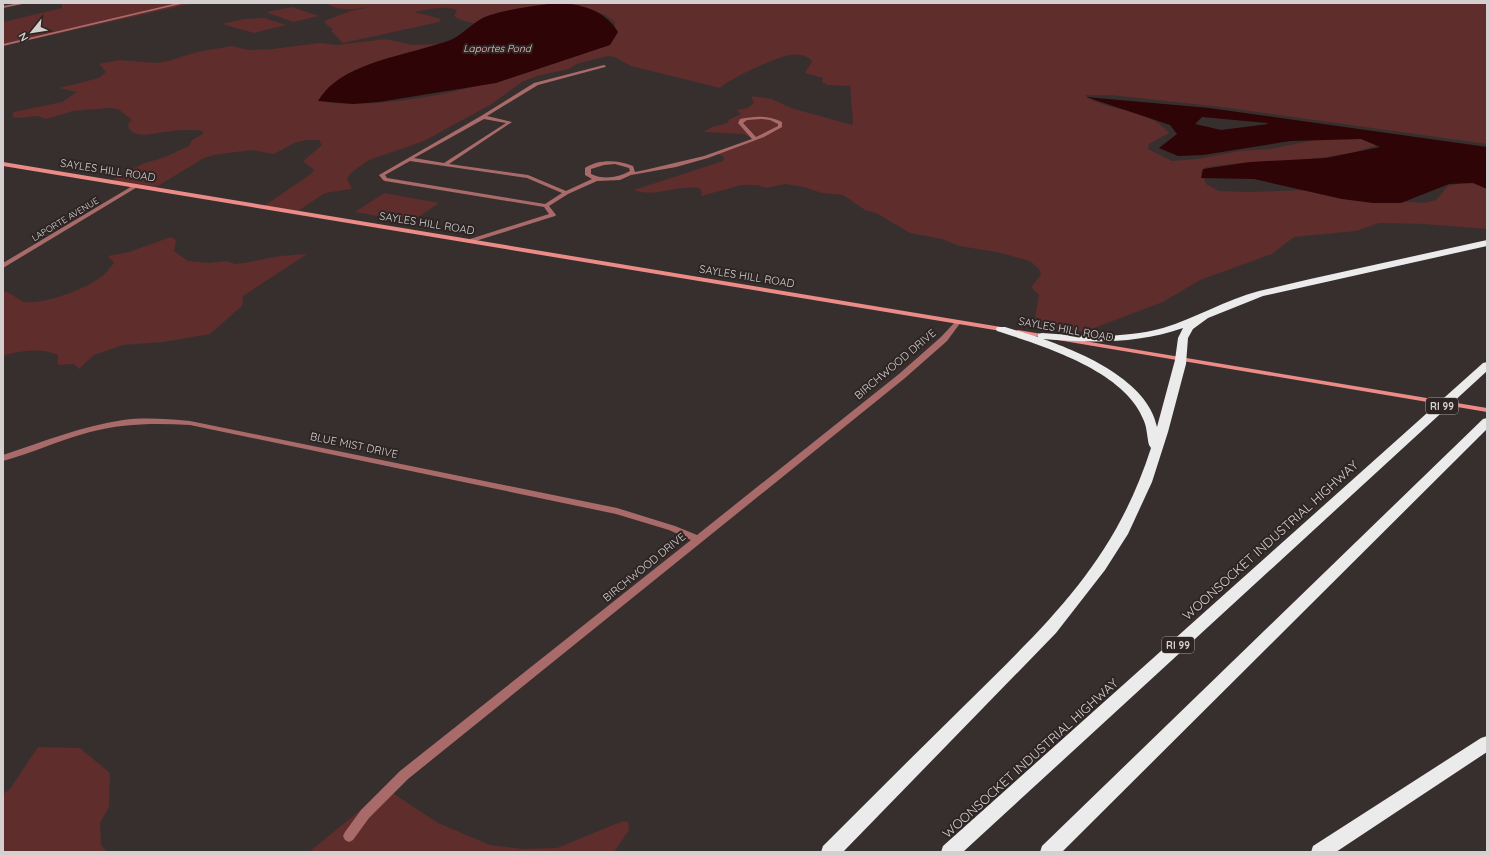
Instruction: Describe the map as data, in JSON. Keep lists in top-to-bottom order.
{
  "streets": {
    "highway": ["RI 99", "WOONSOCKET INDUSTRIAL HIGHWAY"],
    "main road": ["SAYLES HILL ROAD"],
    "street": ["LAPORTE AVENUE", "BIRCHWOOD DRIVE", "BLUE MIST DRIVE"]
  },
  "crossings": [
    ["SAYLES HILL ROAD", "LAPORTE AVENUE"],
    ["SAYLES HILL ROAD", "BIRCHWOOD DRIVE"],
    ["BIRCHWOOD DRIVE", "BLUE MIST DRIVE"]
  ],
  "water": ["Laportes Pond"],
  "north": "bottom left"
}
